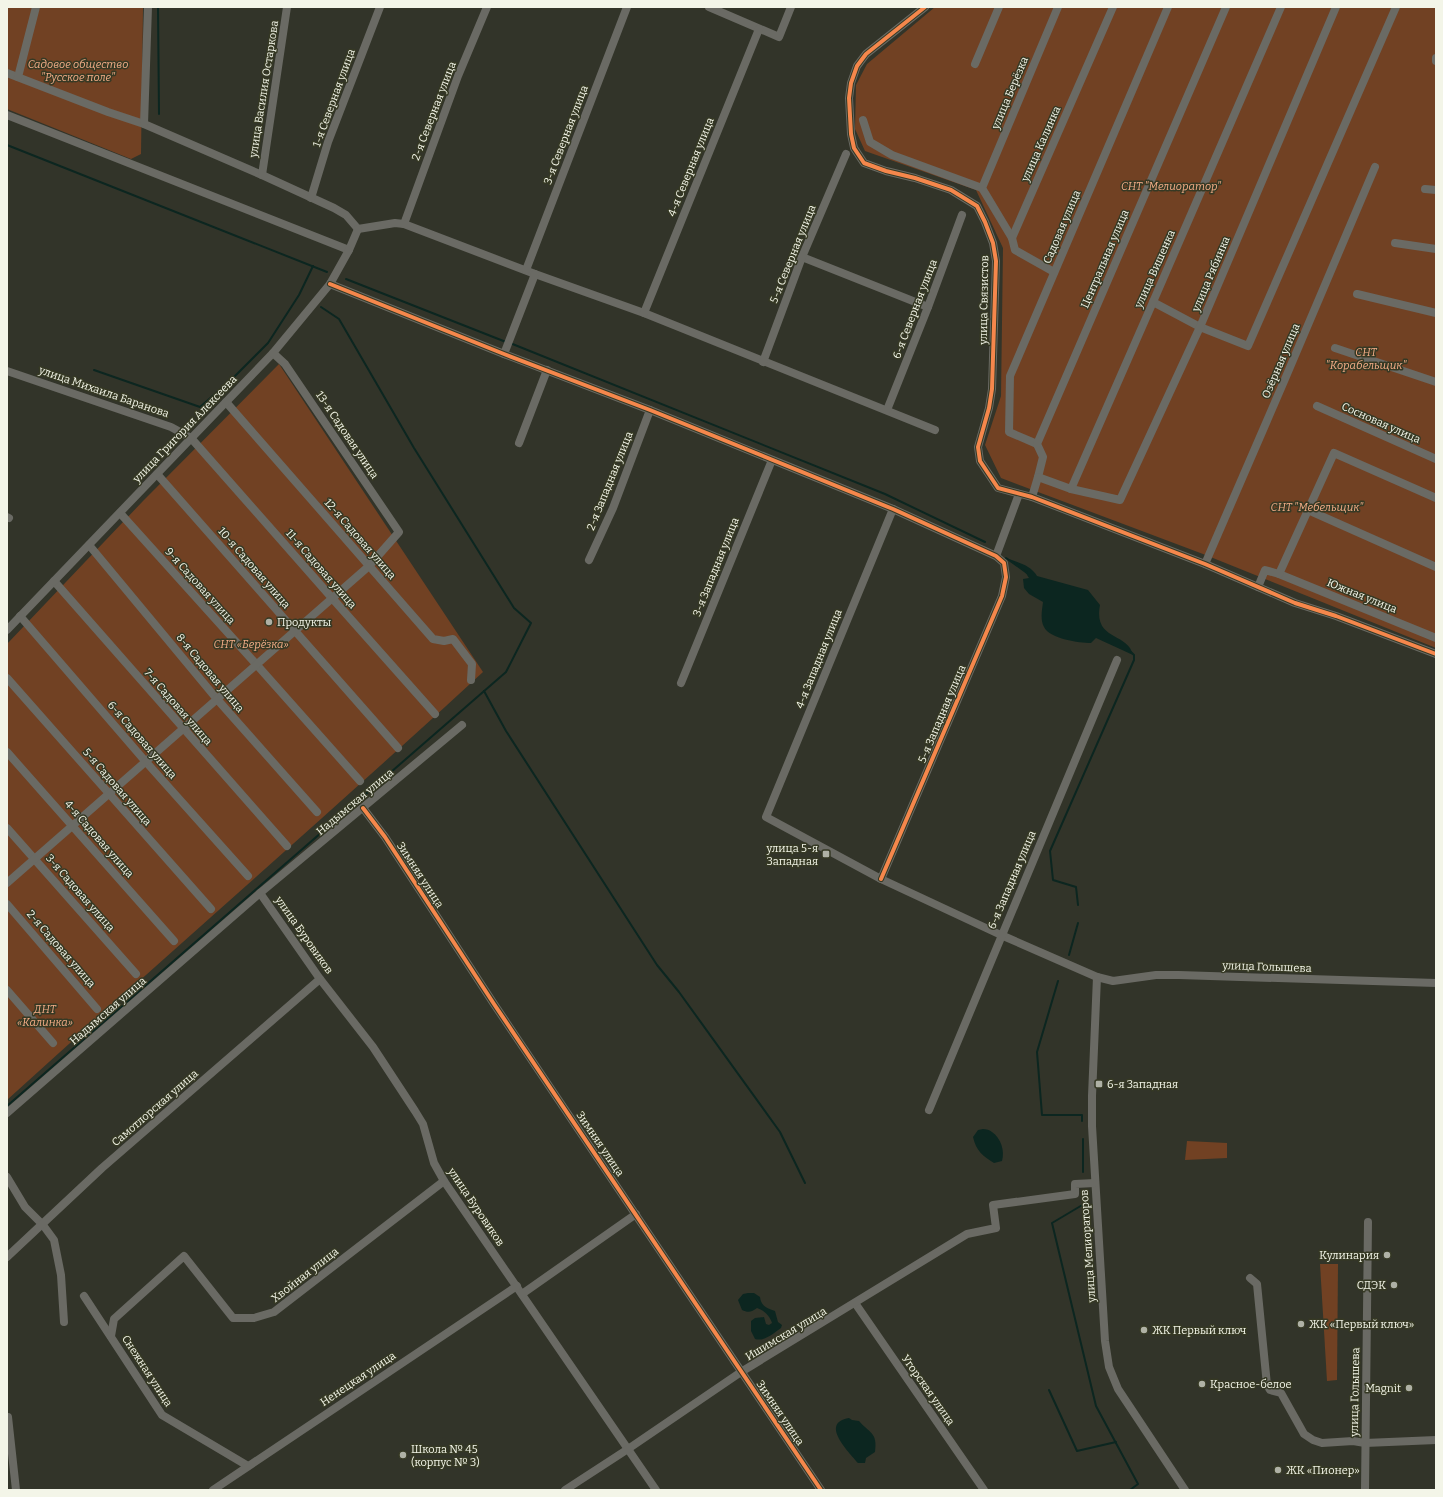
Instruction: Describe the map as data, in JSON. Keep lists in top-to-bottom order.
{
  "streets": {
    "street": [
      "улица Василия Остаркова",
      "улица Берёзка",
      "1-я Северная улица",
      "2-я Северная улица",
      "3-я Северная улица",
      "улица Калинка",
      "4-я Северная улица",
      "Садовая улица",
      "5-я Северная улица",
      "Центральная улица",
      "улица Вишенка",
      "улица Рябинка",
      "улица Связистов",
      "6-я Северная улица",
      "Озёрная улица",
      "улица Михаила Баранова",
      "Сосновая улица",
      "улица Григория Алексеева",
      "13-я Садовая улица",
      "2-я Западная улица",
      "12-я Садовая улица",
      "3-я Западная улица",
      "10-я Садовая улица",
      "11-я Садовая улица",
      "9-я Садовая улица",
      "Южная улица",
      "4-я Западная улица",
      "8-я Садовая улица",
      "7-я Садовая улица",
      "5-я Западная улица",
      "6-я Садовая улица",
      "5-я Садовая улица",
      "Надымская улица",
      "4-я Садовая улица",
      "Зимняя улица",
      "6-я Западная улица",
      "3-я Садовая улица",
      "улица Буровиков",
      "2-я Садовая улица",
      "улица Голышева",
      "Самотлорская улица",
      "улица Мелиораторов",
      "Хвойная улица",
      "Ишимская улица",
      "Снежная улица",
      "Ненецкая улица",
      "Угорская улица"
    ]
  },
  "crossings": [
    ["Садовая улица", "Центральная улица"],
    ["улица Вишенка", "улица Рябинка"],
    ["улица Михаила Баранова", "улица Григория Алексеева"],
    ["улица Михаила Баранова", "11-я Садовая улица"],
    ["улица Григория Алексеева", "13-я Садовая улица"],
    ["улица Григория Алексеева", "12-я Садовая улица"],
    ["улица Григория Алексеева", "10-я Садовая улица"],
    ["улица Григория Алексеева", "11-я Садовая улица"],
    ["улица Григория Алексеева", "9-я Садовая улица"],
    ["улица Григория Алексеева", "8-я Садовая улица"],
    ["улица Григория Алексеева", "7-я Садовая улица"],
    ["улица Григория Алексеева", "6-я Садовая улица"],
    ["13-я Садовая улица", "12-я Садовая улица"],
    ["4-я Западная улица", "улица Голышева"],
    ["5-я Западная улица", "улица Голышева"],
    ["Надымская улица", "Зимняя улица"],
    ["Надымская улица", "улица Буровиков"],
    ["Зимняя улица", "Ишимская улица"],
    ["6-я Западная улица", "улица Голышева"],
    ["улица Буровиков", "Самотлорская улица"],
    ["улица Буровиков", "Хвойная улица"],
    ["улица Буровиков", "Ишимская улица"],
    ["улица Буровиков", "Ненецкая улица"],
    ["улица Голышева", "улица Мелиораторов"],
    ["улица Мелиораторов", "Ишимская улица"],
    ["Хвойная улица", "Снежная улица"],
    ["Ишимская улица", "Угорская улица"],
    ["Снежная улица", "Ненецкая улица"]
  ],
  "parks": [
    "Садовое общество \"Русское поле\"",
    "СНТ \"Мелиоратор\"",
    "СНТ \"Корабельщик\"",
    "СНТ \"Мебельщик\"",
    "СНТ «Берёзка»",
    "ДНТ «Калинка»"
  ],
  "places": {
    "other": [
      "Продукты",
      "Кулинария",
      "СДЭК",
      "ЖК «Первый ключ»",
      "ЖК Первый ключ",
      "Красное-белое",
      "Magnit",
      "Школа № 45 (корпус № 3)",
      "ЖК «Пионер»"
    ],
    "transit": ["улица 5-я Западная", "6-я Западная"]
  }
}
